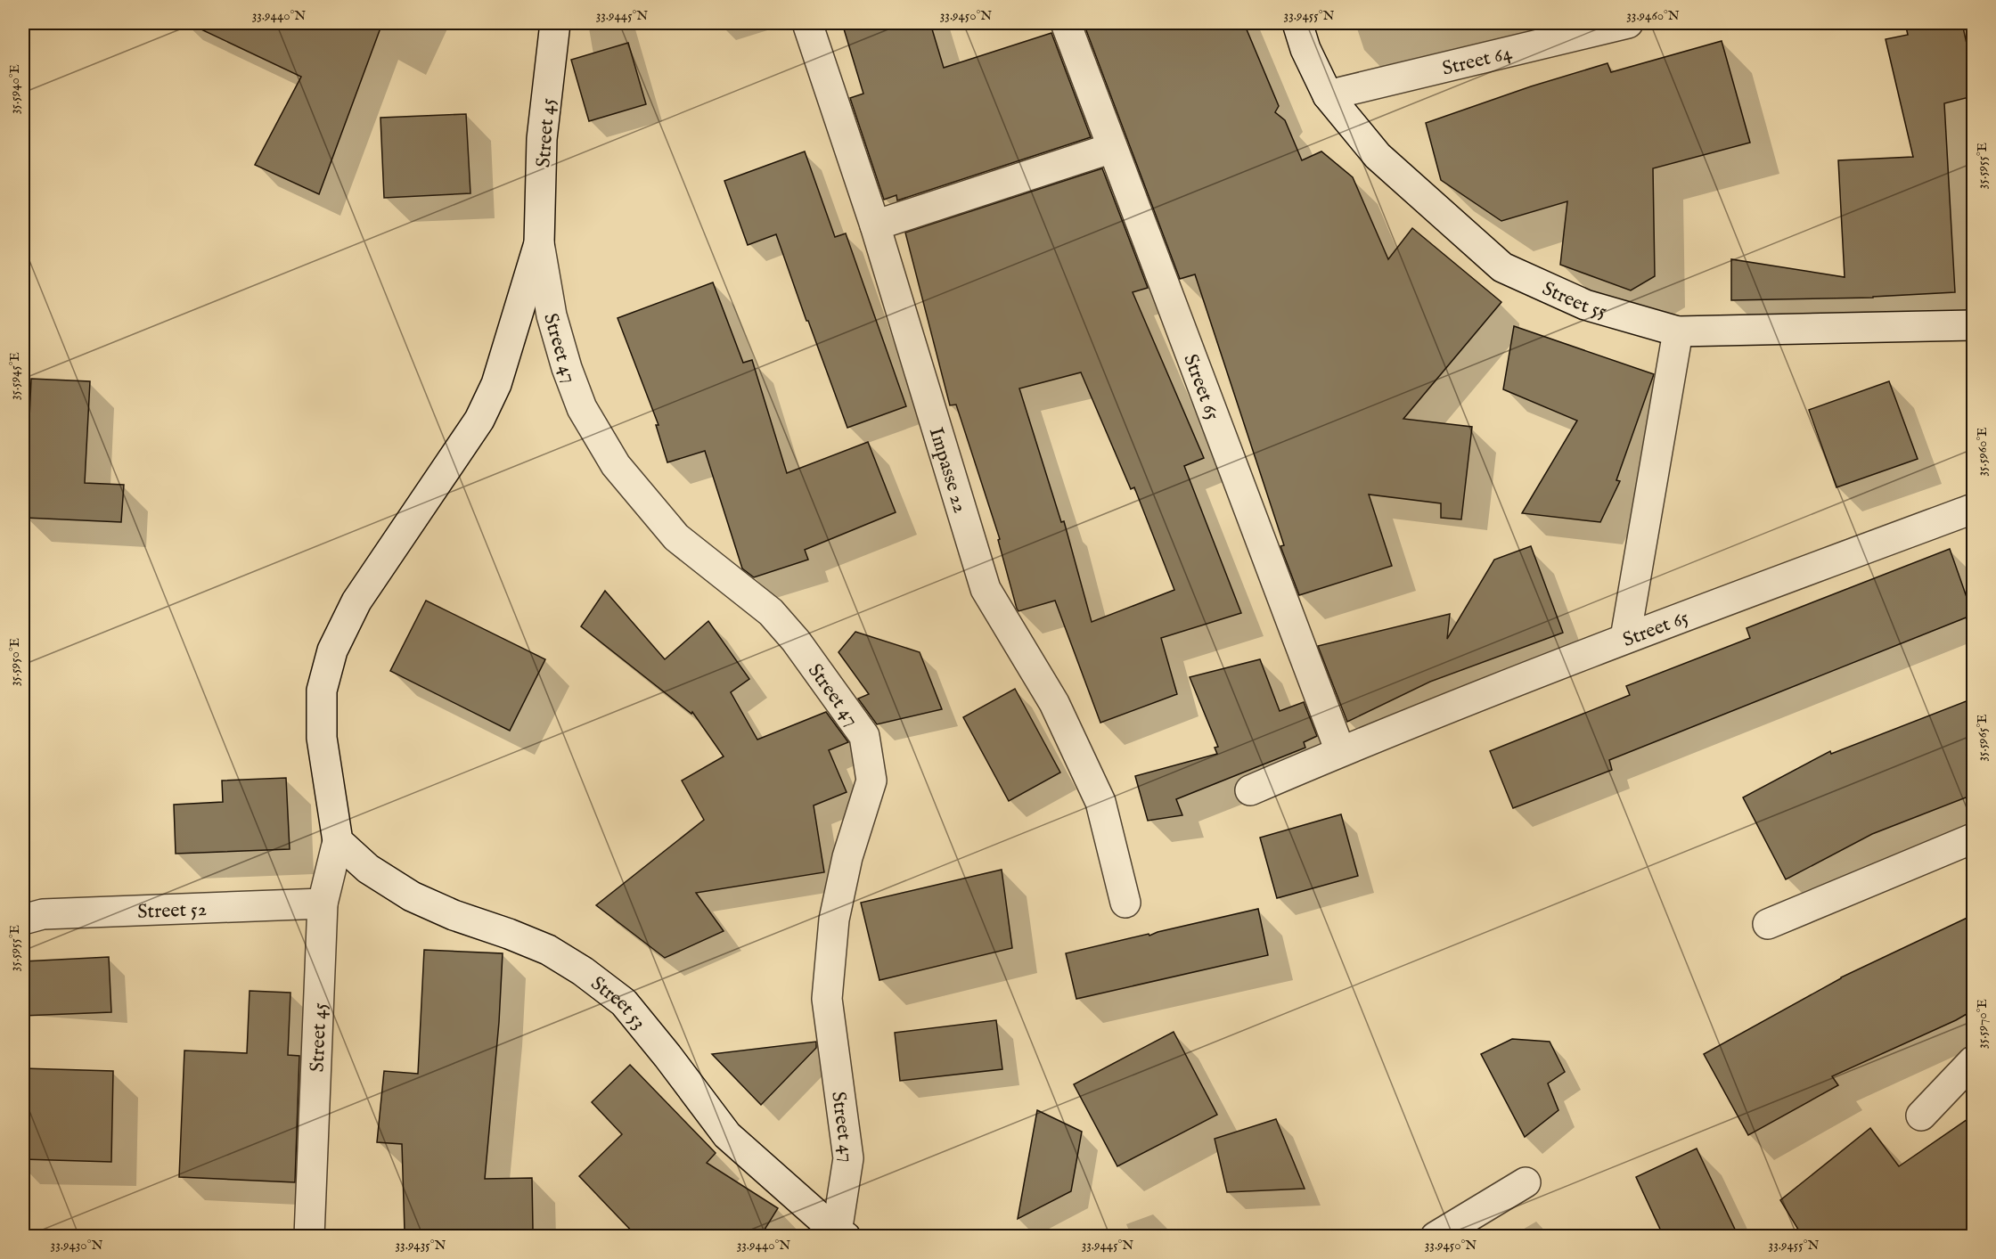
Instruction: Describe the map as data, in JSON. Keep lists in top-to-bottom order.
{
  "streets": {
    "street": [
      "Street 64",
      "Street 45",
      "Street 55",
      "Street 47",
      "Street 65",
      "Impasse 22",
      "Street 52",
      "Street 53"
    ]
  },
  "crossings": [
    ["Street 64", "Street 55"],
    ["Street 45", "Street 47"],
    ["Street 45", "Street 52"],
    ["Street 45", "Street 53"],
    ["Street 47", "Street 53"]
  ],
  "coordinates": [
    "33.9440°N",
    "33.9445°N",
    "33.9450°N",
    "33.9455°N",
    "33.9460°N",
    "35.5940°E",
    "35.5955°E",
    "35.5945°E",
    "35.5960°E",
    "35.5950°E",
    "35.5965°E",
    "35.5970°E",
    "33.9430°N",
    "33.9435°N"
  ]
}
